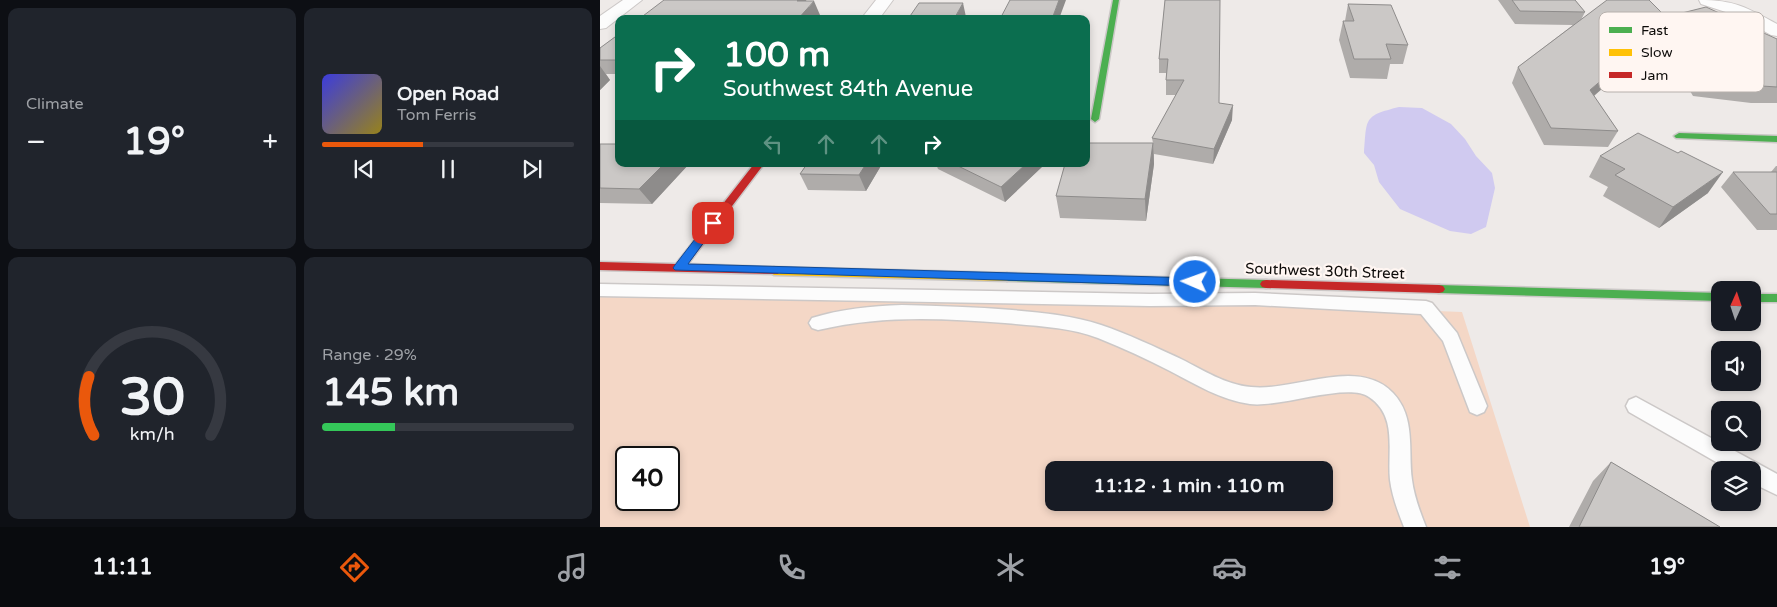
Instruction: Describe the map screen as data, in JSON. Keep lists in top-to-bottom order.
{
  "streets": {
    "street": ["Southwest 30th Street"]
  },
  "legend": ["Fast", "Slow", "Jam"],
  "north": "top",
  "page": {
    "tile": [
      "Climate",
      ["Range · 29%", "145 km"]
    ],
    "turn": ["100 m", "Southwest 84th Avenue"],
    "song": ["Open Road", "Tom Ferris"],
    "heat": ["−", "19°", "+"],
    "limit": "40",
    "trip": "11:12 · 1 min · 110 m",
    "tabs": ["11:11", "19°"],
    "gauge": ["30", "km/h"]
  }
}
